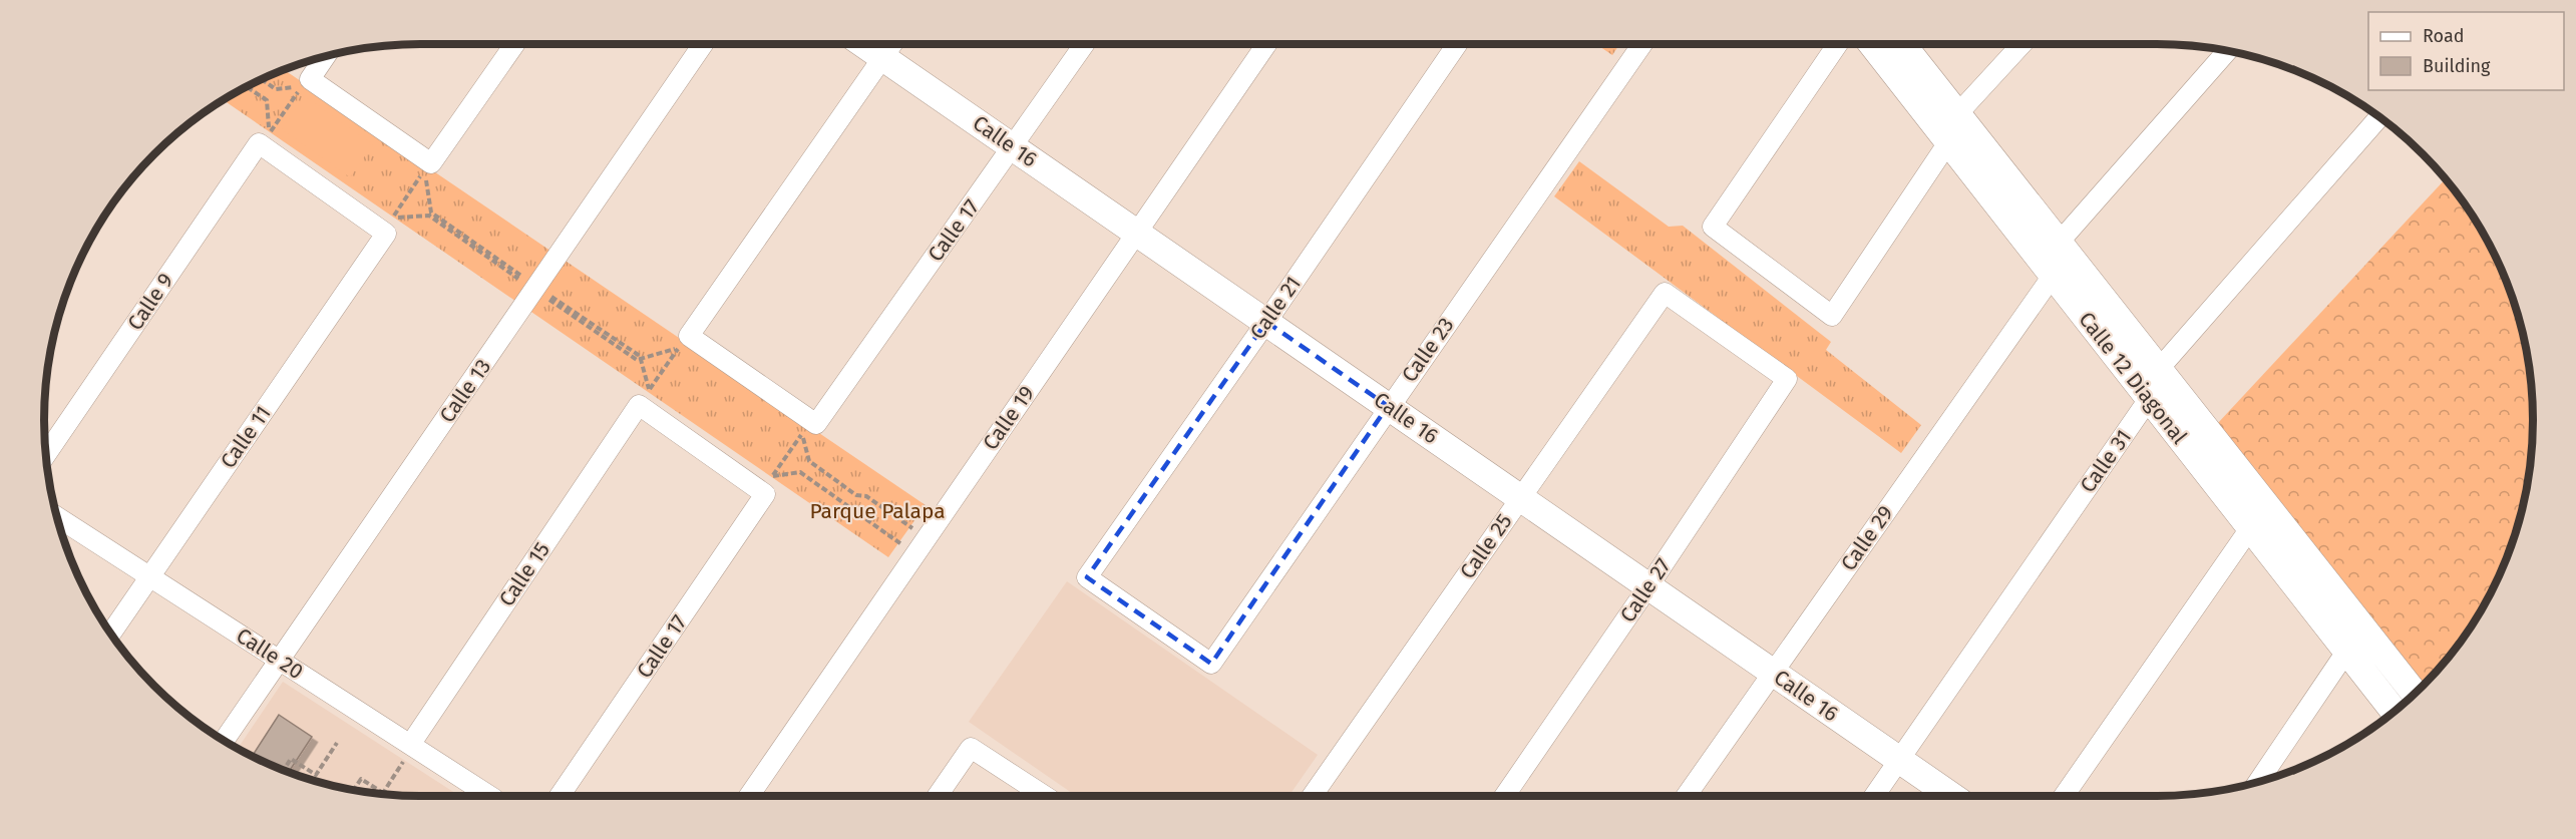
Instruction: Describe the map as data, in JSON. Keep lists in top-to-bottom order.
{
  "streets": {
    "street": [
      "Calle 16",
      "Calle 17",
      "Calle 9",
      "Calle 21",
      "Calle 23",
      "Calle 12 Diagonal",
      "Calle 13",
      "Calle 19",
      "Calle 11",
      "Calle 31",
      "Calle 29",
      "Calle 25",
      "Calle 15",
      "Calle 27",
      "Calle 20"
    ]
  },
  "crossings": [
    ["Calle 16", "Calle 17"],
    ["Calle 16", "Calle 21"],
    ["Calle 16", "Calle 23"],
    ["Calle 16", "Calle 19"],
    ["Calle 16", "Calle 31"],
    ["Calle 16", "Calle 29"],
    ["Calle 16", "Calle 25"],
    ["Calle 16", "Calle 27"],
    ["Calle 21", "Calle 23"],
    ["Calle 12 Diagonal", "Calle 31"],
    ["Calle 12 Diagonal", "Calle 29"],
    ["Calle 13", "Calle 20"],
    ["Calle 11", "Calle 20"],
    ["Calle 25", "Calle 27"],
    ["Calle 15", "Calle 20"]
  ],
  "parks": ["Parque Palapa"],
  "legend": ["Road", "Building"]
}
